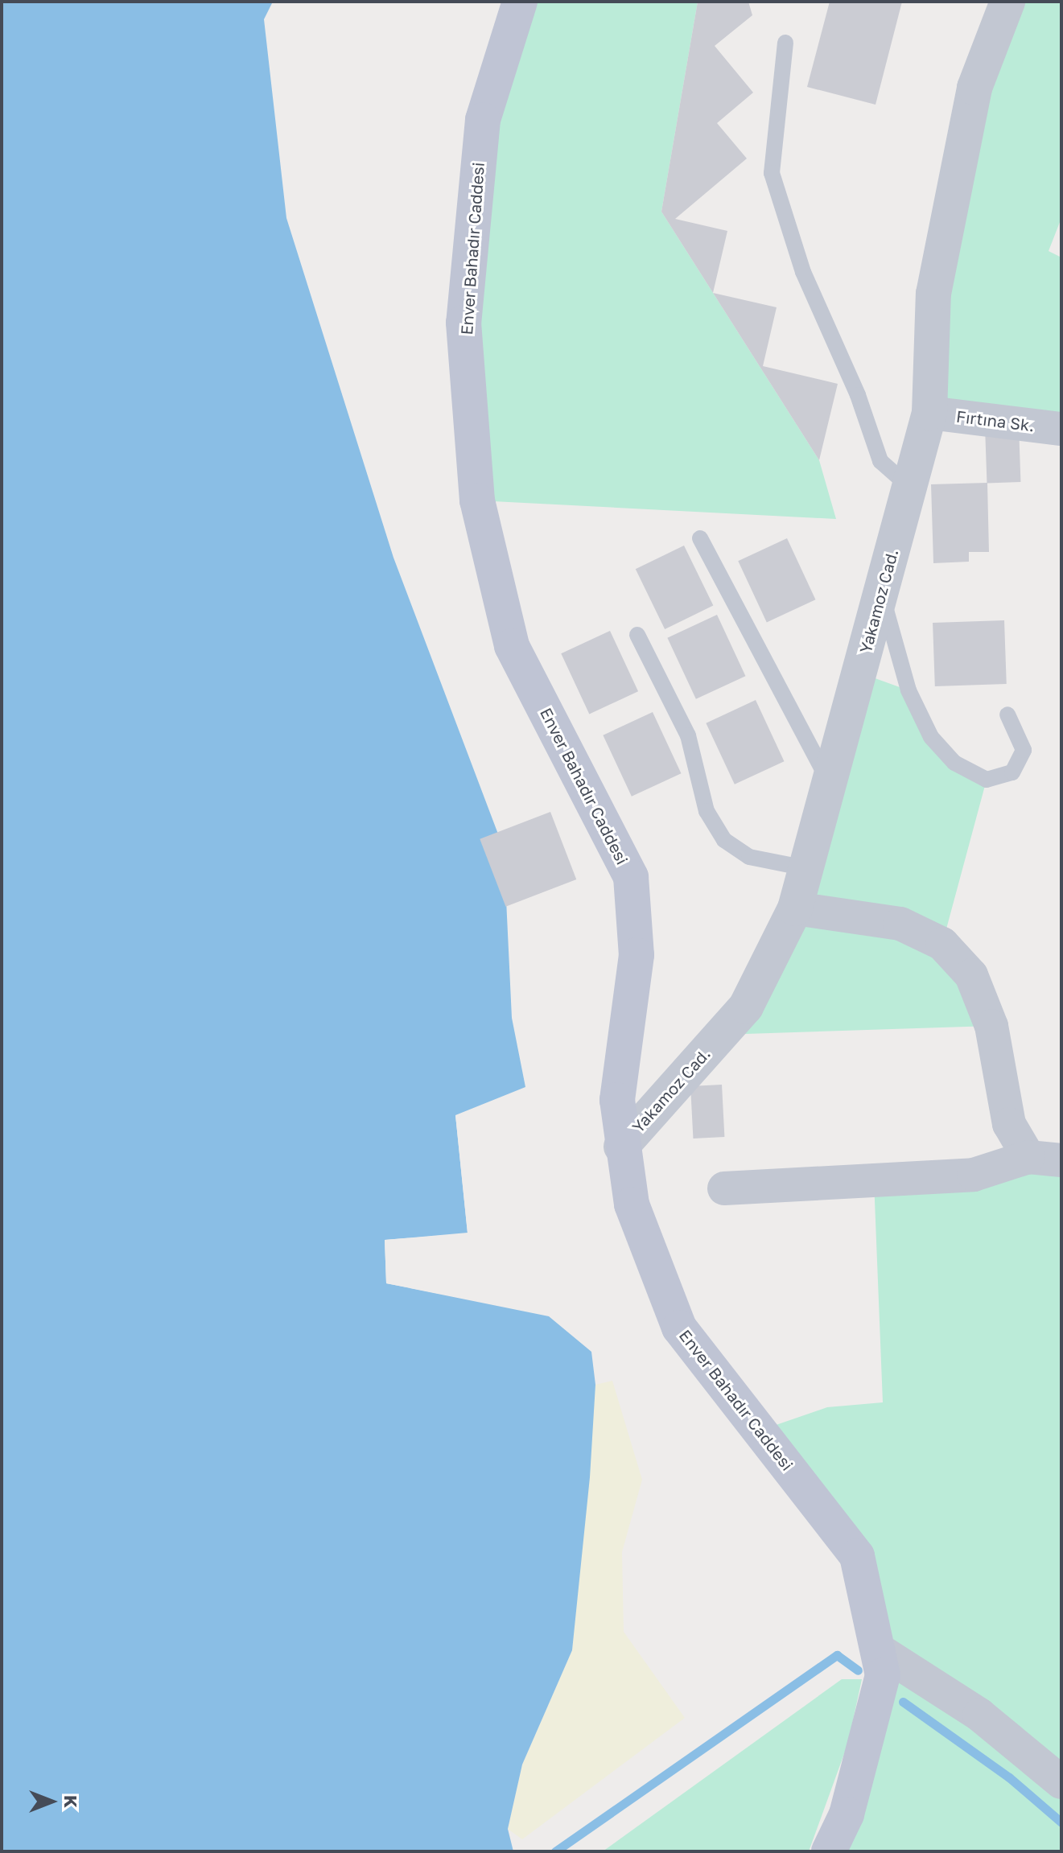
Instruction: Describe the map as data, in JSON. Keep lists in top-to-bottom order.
{
  "streets": {
    "main road": ["Enver Bahadır Caddesi"],
    "street": ["Fırtına Sk.", "Yakamoz Cad."]
  },
  "crossings": [
    ["Enver Bahadır Caddesi", "Yakamoz Cad."],
    ["Fırtına Sk.", "Yakamoz Cad."]
  ],
  "north": "right"
}
